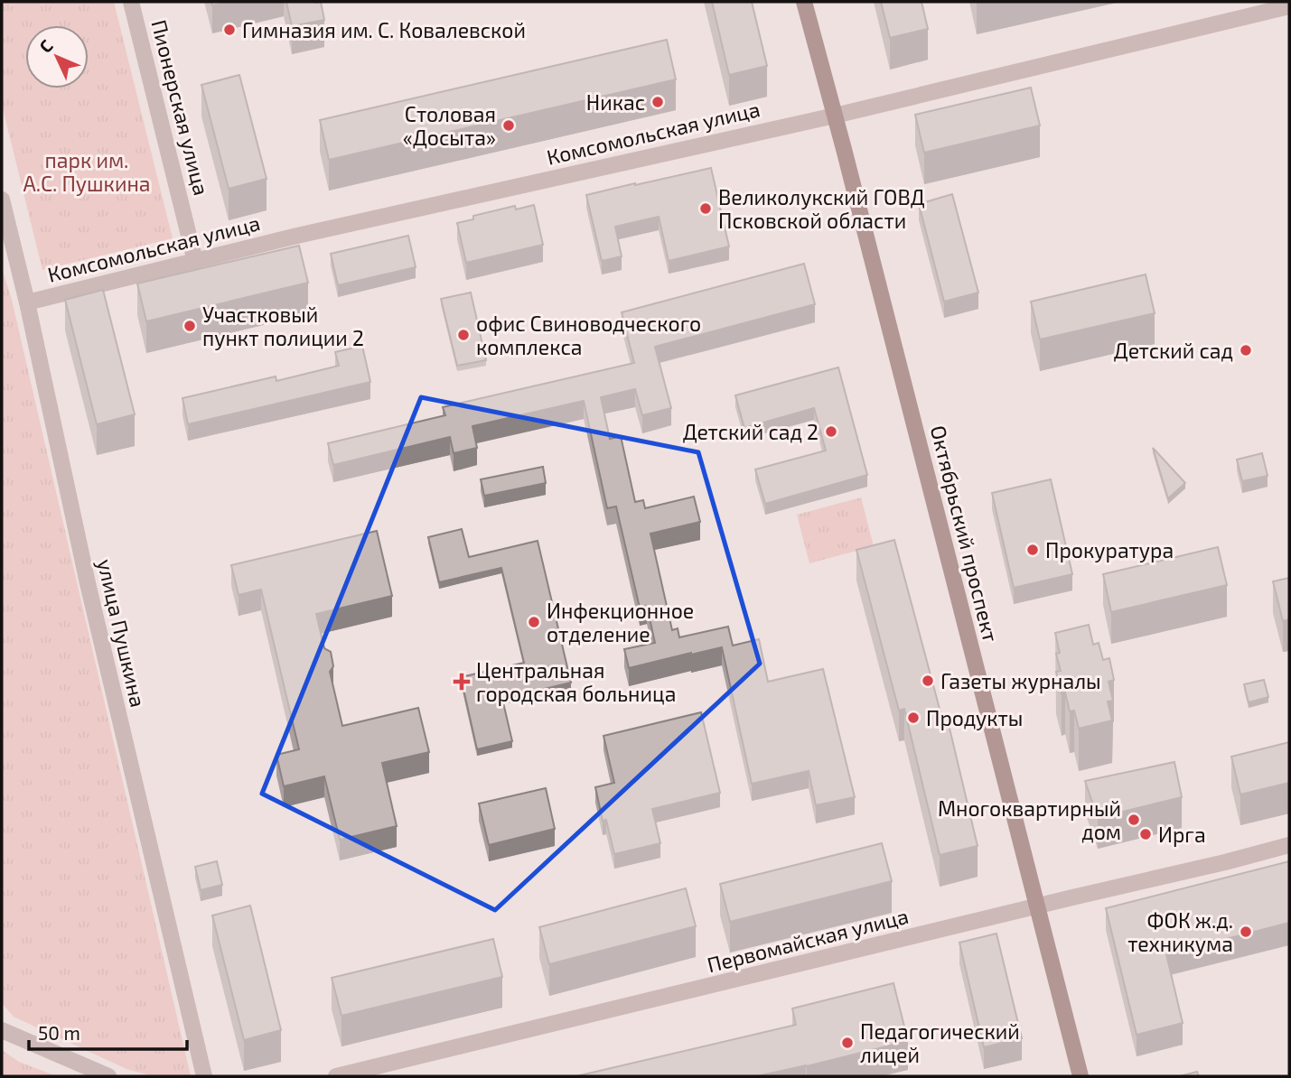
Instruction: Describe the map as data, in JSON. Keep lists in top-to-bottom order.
{
  "streets": {
    "main road": ["Октябрьский проспект"],
    "street": [
      "Пионерская улица",
      "Комсомольская улица",
      "улица Пушкина",
      "Первомайская улица"
    ]
  },
  "crossings": [
    ["Пионерская улица", "Комсомольская улица"],
    ["Комсомольская улица", "Октябрьский проспект"],
    ["Комсомольская улица", "улица Пушкина"],
    ["Октябрьский проспект", "Первомайская улица"]
  ],
  "parks": ["парк им. А.С. Пушкина"],
  "places": {
    "other": [
      "Гимназия им. С. Ковалевской",
      "Никас",
      "Столовая «Досыта»",
      "Великолукский ГОВД Псковской области",
      "Участковый пункт полиции 2",
      "офис Свиноводческого комплекса",
      "Детский сад",
      "Детский сад 2",
      "Прокуратура",
      "Инфекционное отделение",
      "Газеты журналы",
      "Продукты",
      "Многоквартирный дом",
      "Ирга",
      "ФОК ж.д. техникума",
      "Педагогический лицей"
    ],
    "health": ["Центральная городская больница"]
  },
  "scale_bar": "50 m",
  "north": "top left"
}
